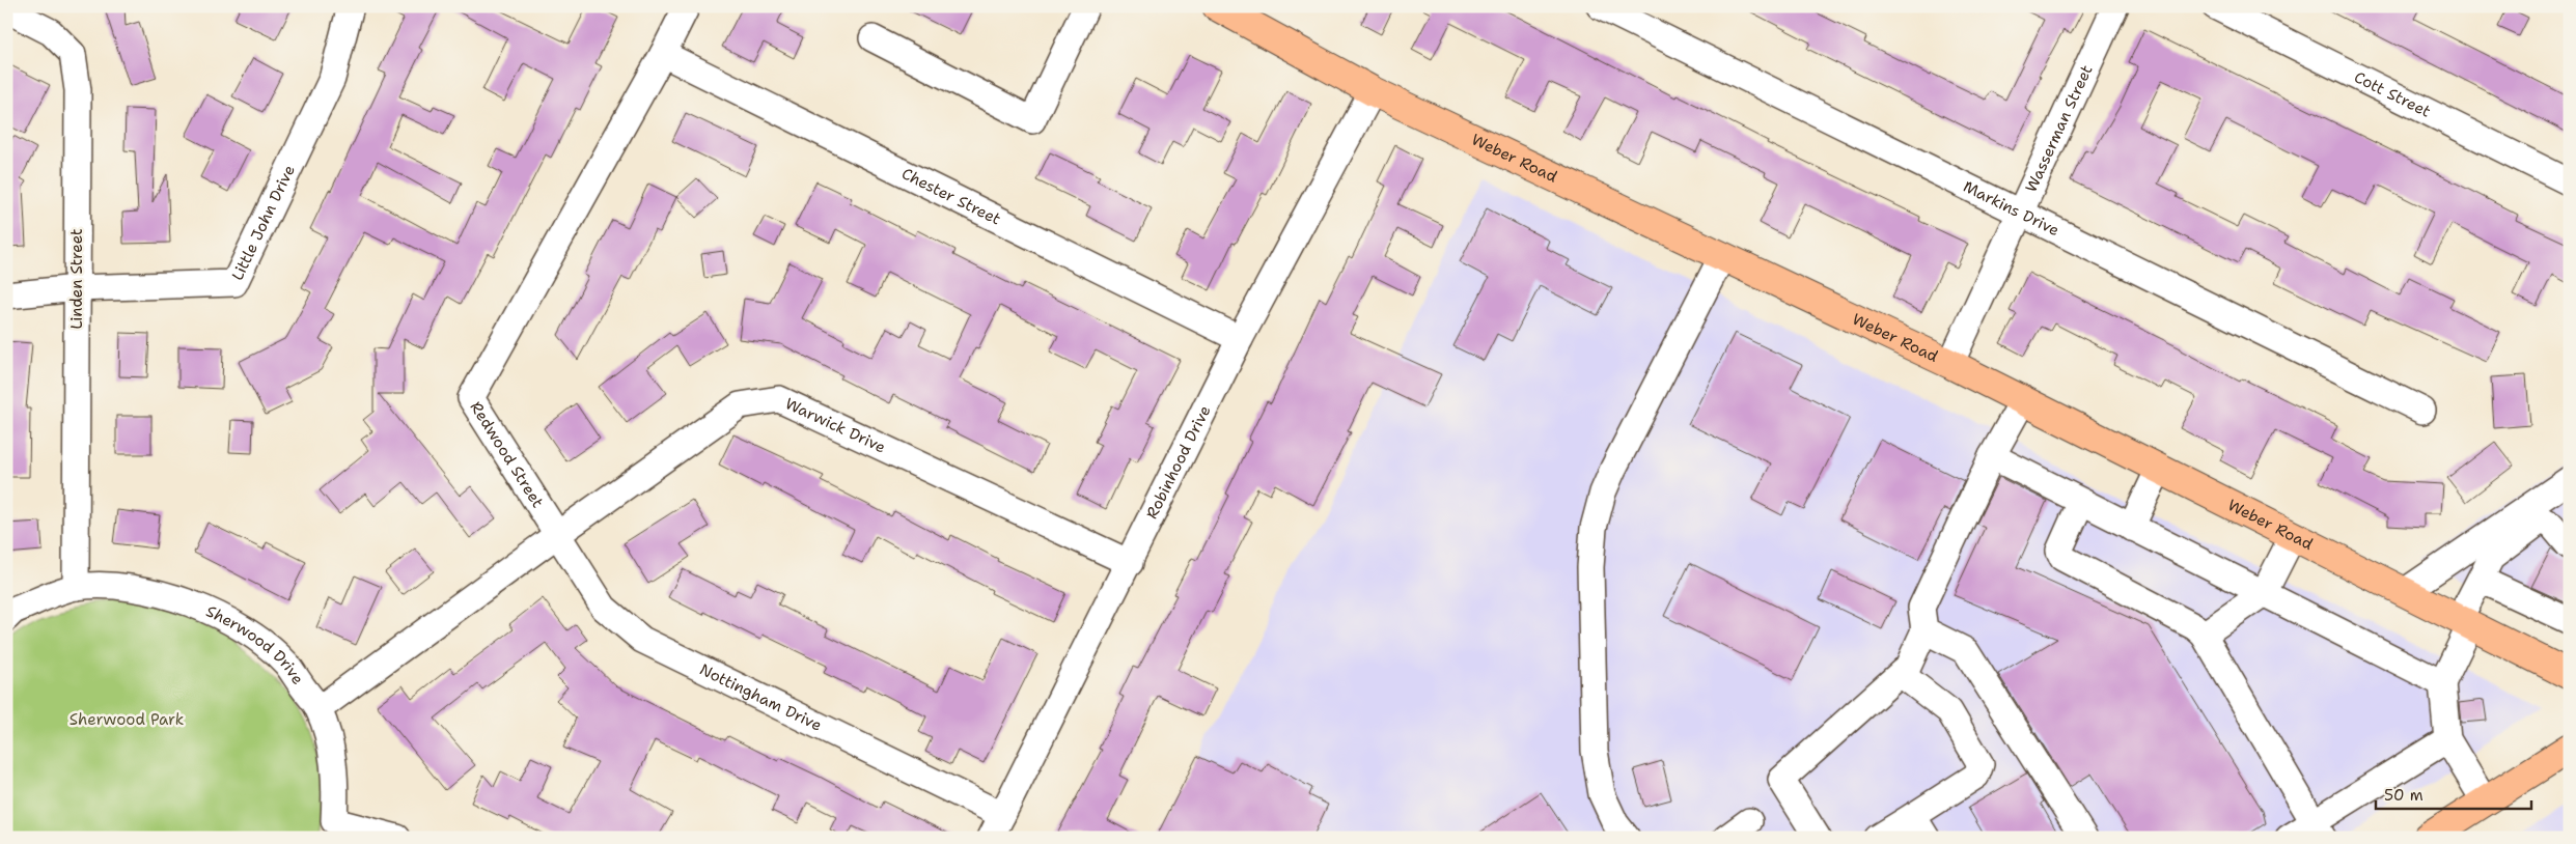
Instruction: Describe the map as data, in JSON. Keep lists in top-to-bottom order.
{
  "streets": {
    "main road": ["Weber Road"],
    "street": [
      "Cott Street",
      "Wasserman Street",
      "Chester Street",
      "Markins Drive",
      "Little John Drive",
      "Linden Street",
      "Warwick Drive",
      "Redwood Street",
      "Robinhood Drive",
      "Sherwood Drive",
      "Nottingham Drive"
    ]
  },
  "crossings": [
    ["Wasserman Street", "Weber Road"],
    ["Wasserman Street", "Markins Drive"],
    ["Weber Road", "Robinhood Drive"],
    ["Chester Street", "Redwood Street"],
    ["Chester Street", "Robinhood Drive"],
    ["Little John Drive", "Linden Street"],
    ["Linden Street", "Sherwood Drive"],
    ["Warwick Drive", "Redwood Street"],
    ["Warwick Drive", "Robinhood Drive"],
    ["Warwick Drive", "Nottingham Drive"],
    ["Redwood Street", "Nottingham Drive"],
    ["Robinhood Drive", "Nottingham Drive"]
  ],
  "parks": ["Sherwood Park"],
  "scale_bar": "50 m"
}
